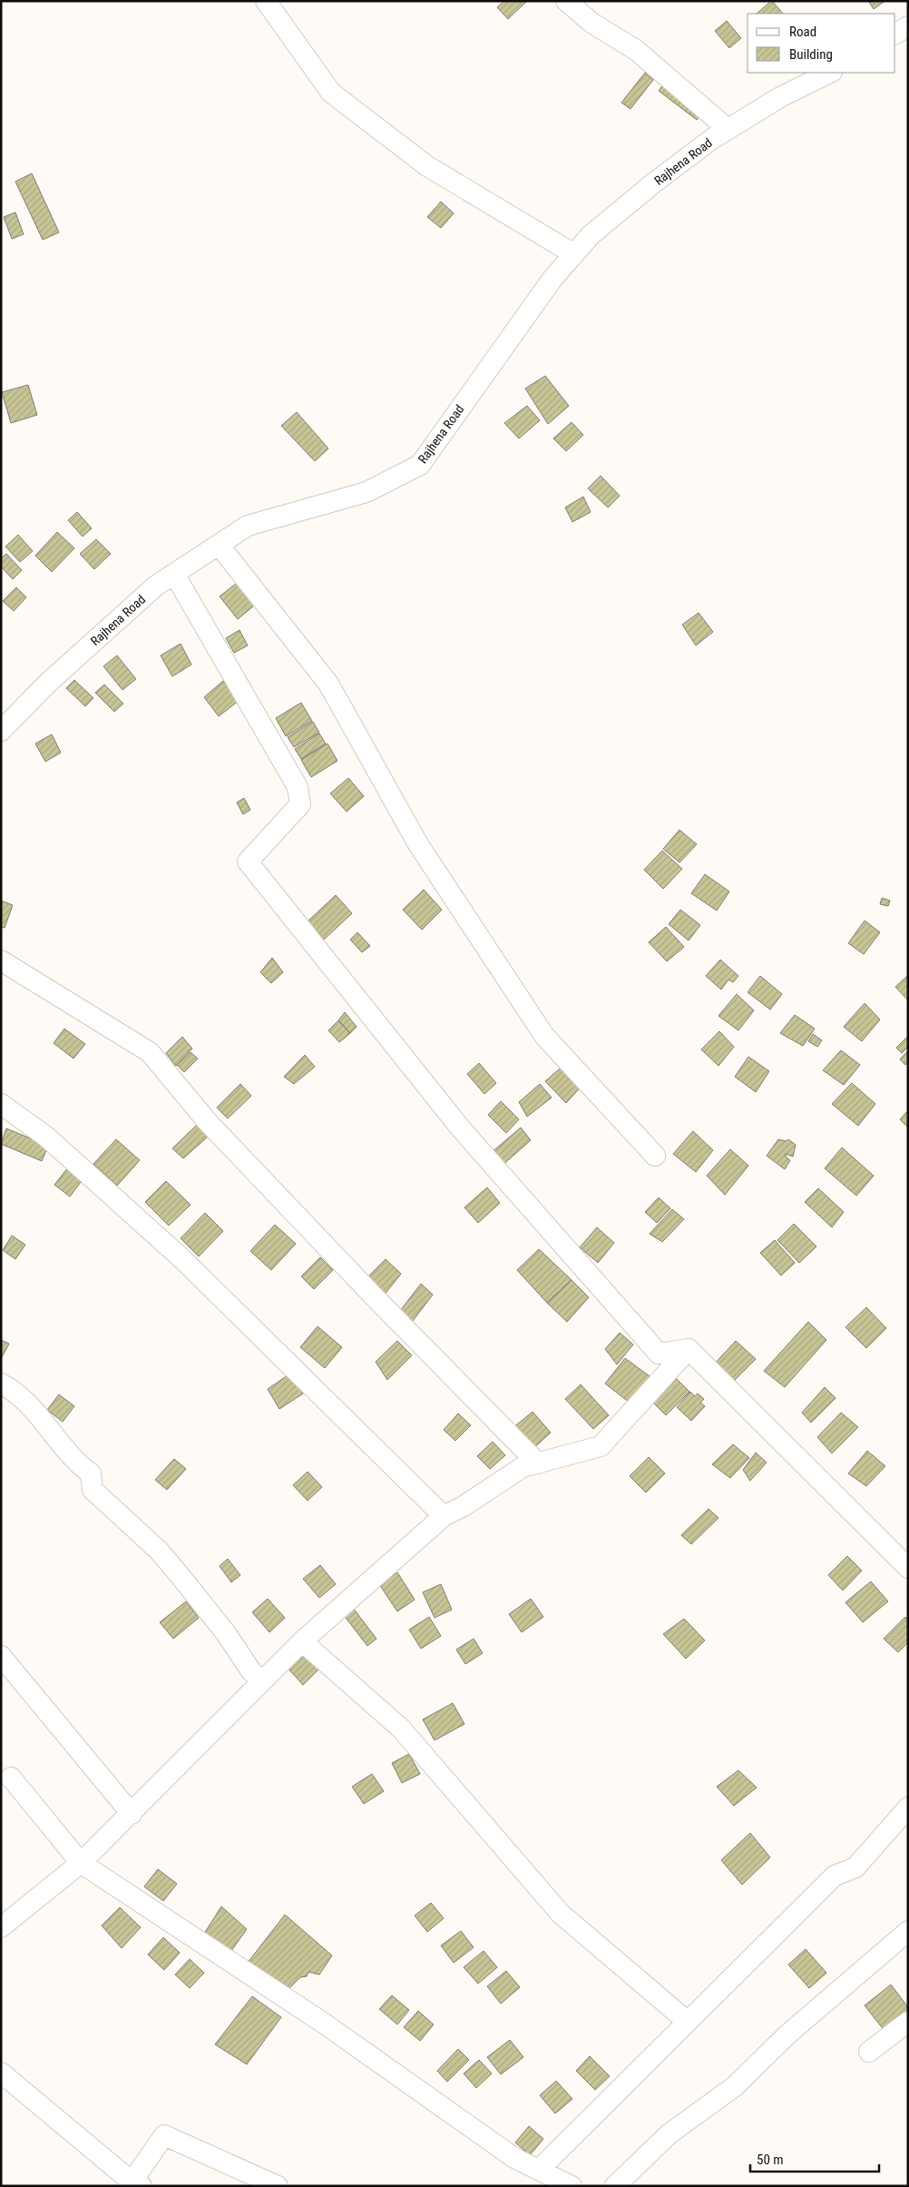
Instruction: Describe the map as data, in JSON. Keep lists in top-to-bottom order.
{
  "streets": {
    "street": ["Rajhena Road"]
  },
  "legend": ["Road", "Building"],
  "scale_bar": "50 m"
}
